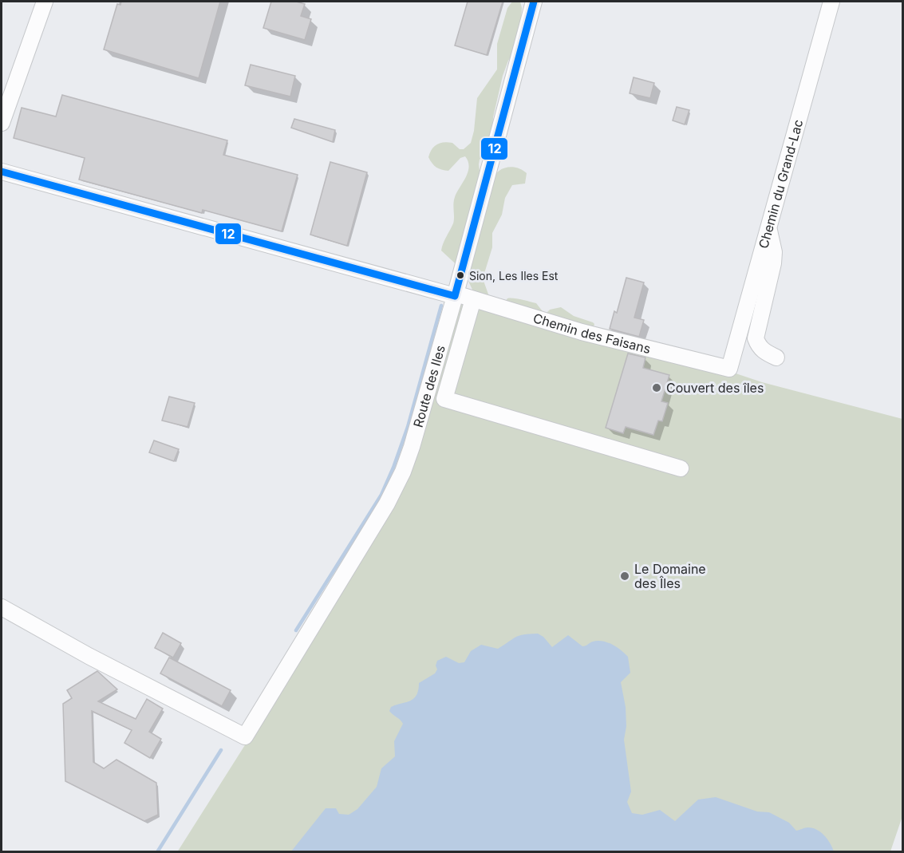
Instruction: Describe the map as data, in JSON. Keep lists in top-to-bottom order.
{
  "streets": {
    "street": ["Chemin du Grand-Lac", "Chemin des Faisans", "Route des Iles"]
  },
  "crossings": [
    ["Chemin du Grand-Lac", "Chemin des Faisans"],
    ["Chemin des Faisans", "Route des Iles"]
  ],
  "places": ["Sion, Les Iles Est", "Couvert des îles", "Le Domaine des Îles"],
  "lines": ["transit line 12"]
}
